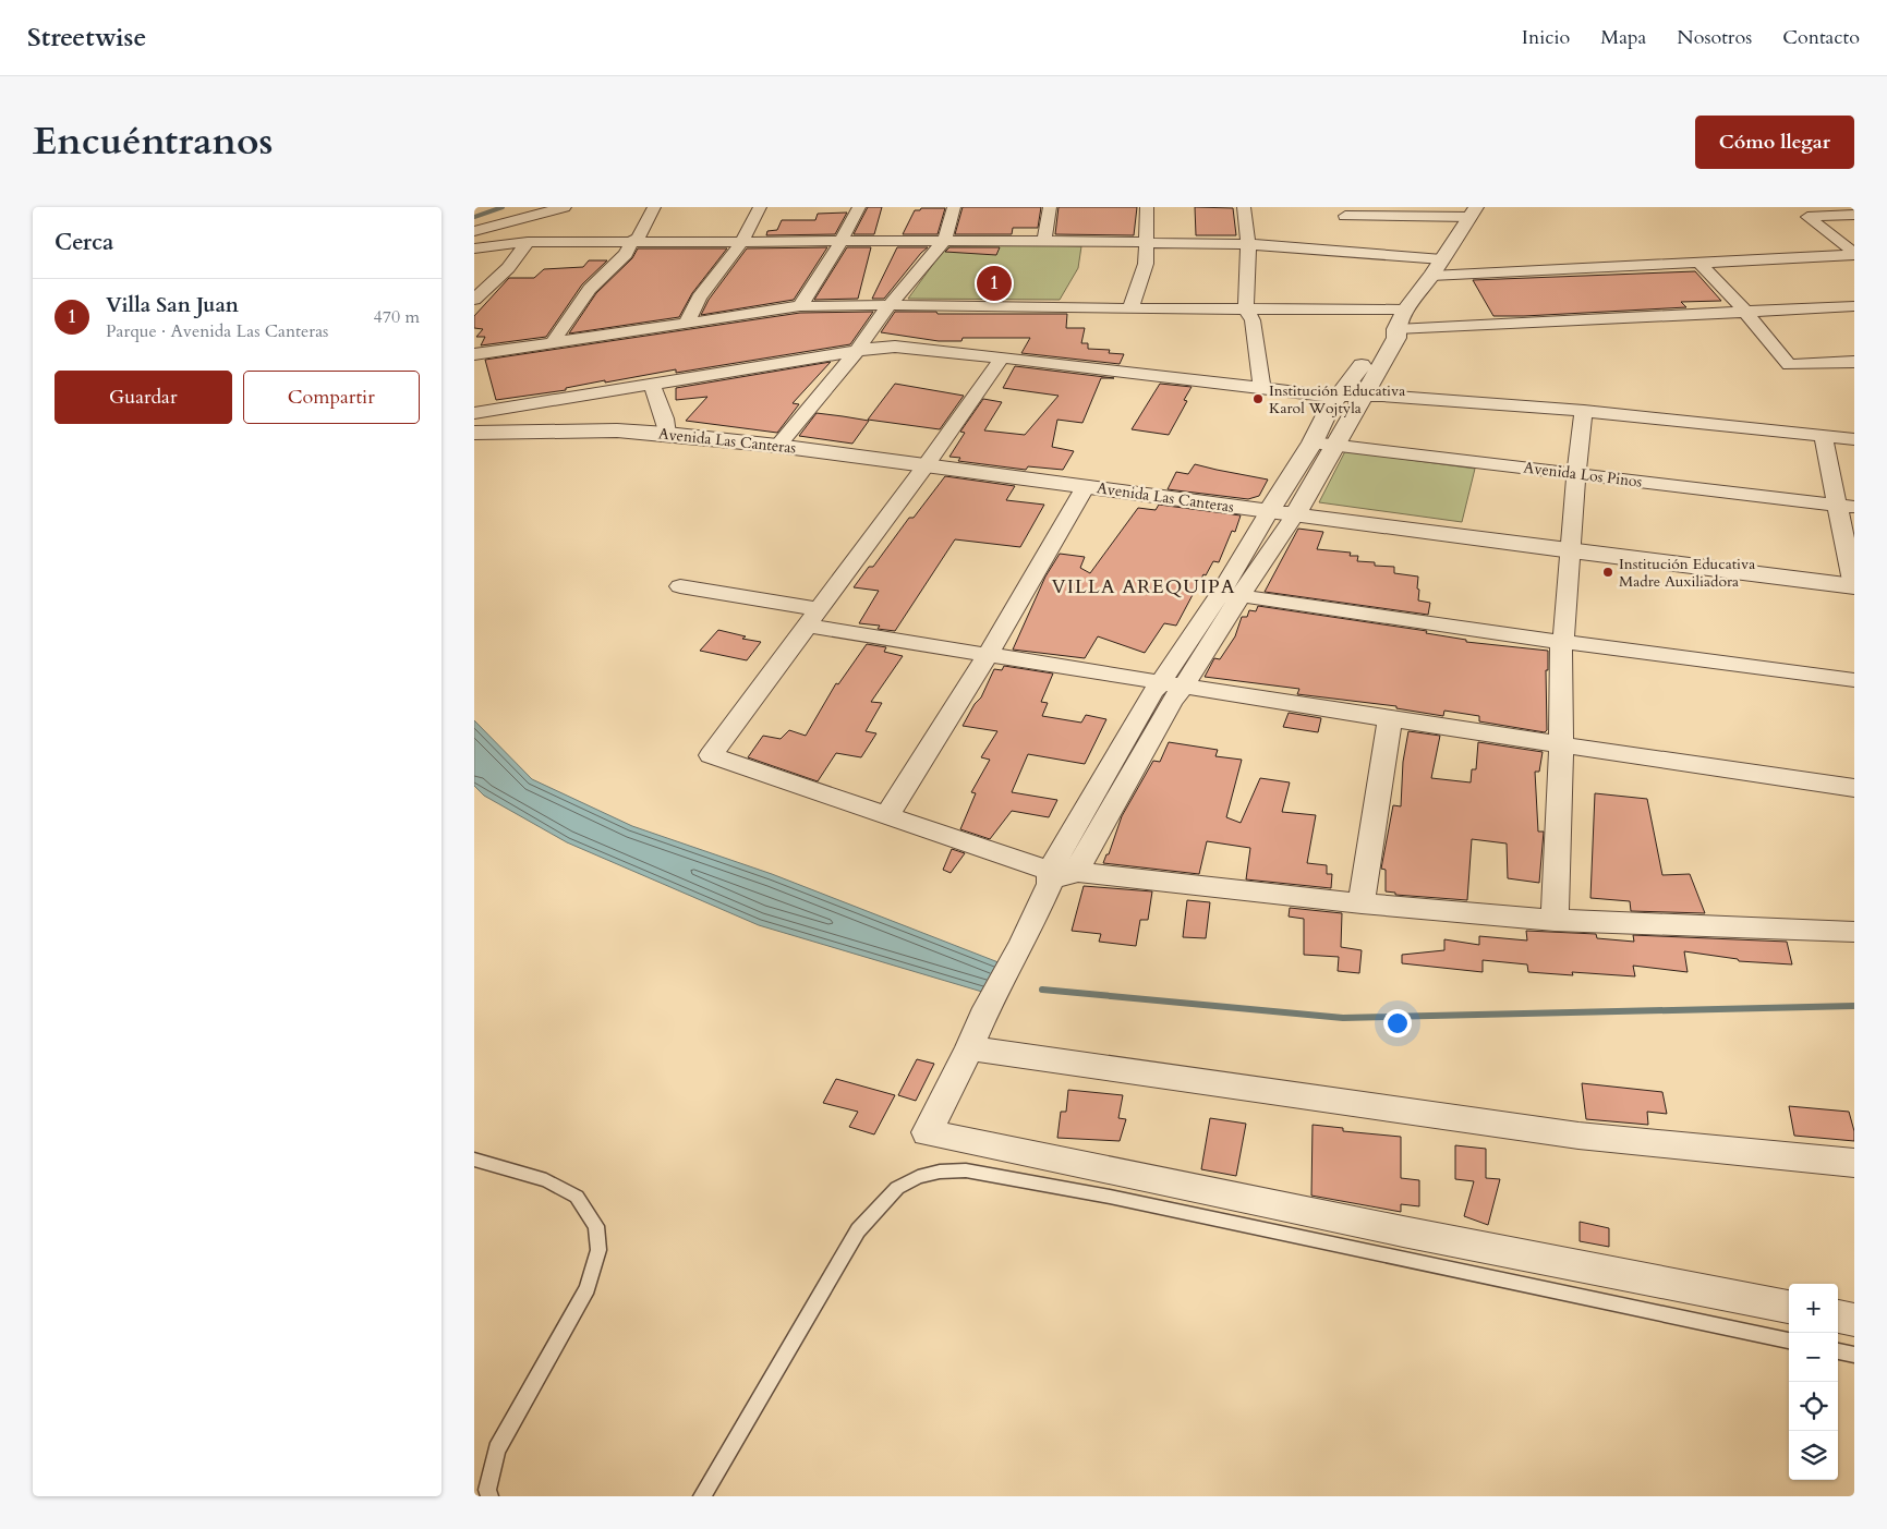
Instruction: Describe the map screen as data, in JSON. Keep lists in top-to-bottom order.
{
  "streets": {
    "street": ["Avenida Las Canteras", "Avenida Los Pinos"]
  },
  "districts": ["VILLA AREQUIPA"],
  "places": ["Institución Educativa Karol Wojtyla", "Institución Educativa Madre Auxiliadora"],
  "page": {
    "header": "Streetwise",
    "nav": [
      "Inicio",
      "Mapa",
      "Nosotros",
      "Contacto"
    ],
    "title": "Encuéntranos",
    "buttons": [
      "Cómo llegar",
      ["Guardar", "Compartir"]
    ],
    "heading": "Cerca",
    "pins": "1",
    "list": [
      {
        "mark": "1",
        "name": "Villa San Juan",
        "note": "Parque · Avenida Las Canteras",
        "value": "470 m"
      }
    ],
    "map_buttons": ["+", "−"]
  }
}
